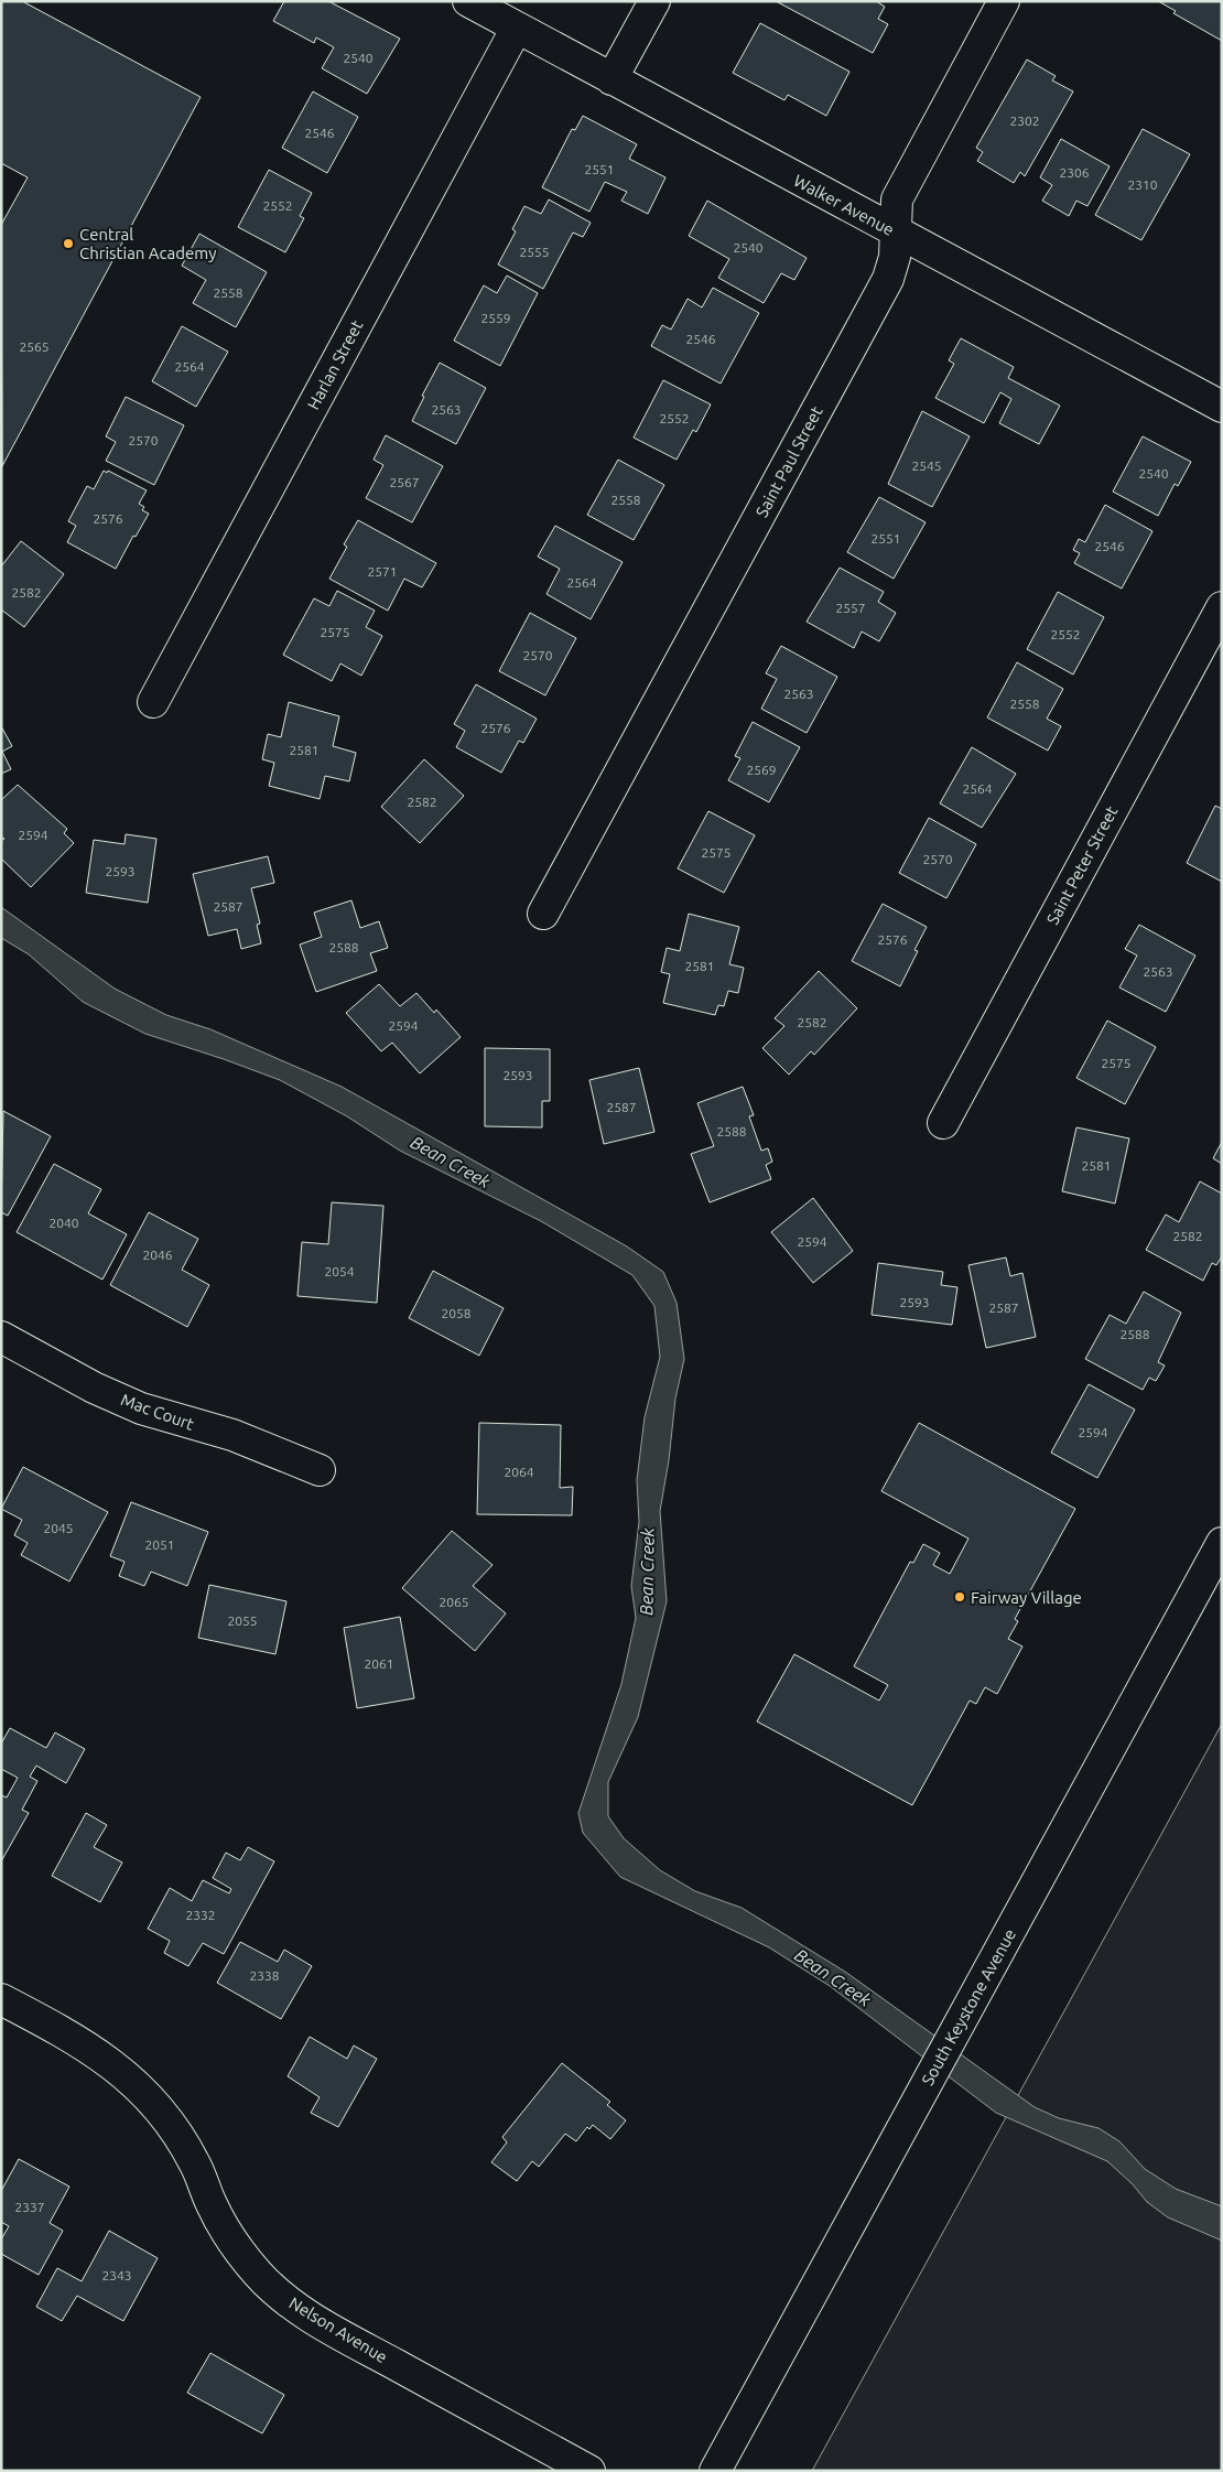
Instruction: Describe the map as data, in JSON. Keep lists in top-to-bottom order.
{
  "streets": {
    "street": [
      "Walker Avenue",
      "Harlan Street",
      "Saint Paul Street",
      "Saint Peter Street",
      "Mac Court",
      "South Keystone Avenue",
      "Nelson Avenue"
    ]
  },
  "crossings": [
    ["Walker Avenue", "Harlan Street"],
    ["Walker Avenue", "Saint Paul Street"]
  ],
  "water": ["Bean Creek"],
  "places": ["Central Christian Academy", "Fairway Village"],
  "house_numbers": [
    "2540",
    "2302",
    "2546",
    "2551",
    "2306",
    "2310",
    "2552",
    "2540",
    "2555",
    "2558",
    "2559",
    "2546",
    "2565",
    "2564",
    "2563",
    "2552",
    "2570",
    "2545",
    "2540",
    "2567",
    "2558",
    "2576",
    "2551",
    "2546",
    "2571",
    "2564",
    "2582",
    "2557",
    "2575",
    "2552",
    "2570",
    "2563",
    "2558",
    "2576",
    "2581",
    "2569",
    "2564",
    "2582",
    "2594",
    "2575",
    "2570",
    "2593",
    "2587",
    "2576",
    "2588",
    "2581",
    "2563",
    "2582",
    "2594",
    "2575",
    "2593",
    "2587",
    "2588",
    "2581",
    "2040",
    "2582",
    "2594",
    "2046",
    "2054",
    "2593",
    "2587",
    "2058",
    "2588",
    "2594",
    "2064",
    "2045",
    "2051",
    "2065",
    "2055",
    "2061",
    "2332",
    "2338",
    "2337",
    "2343"
  ]
}
